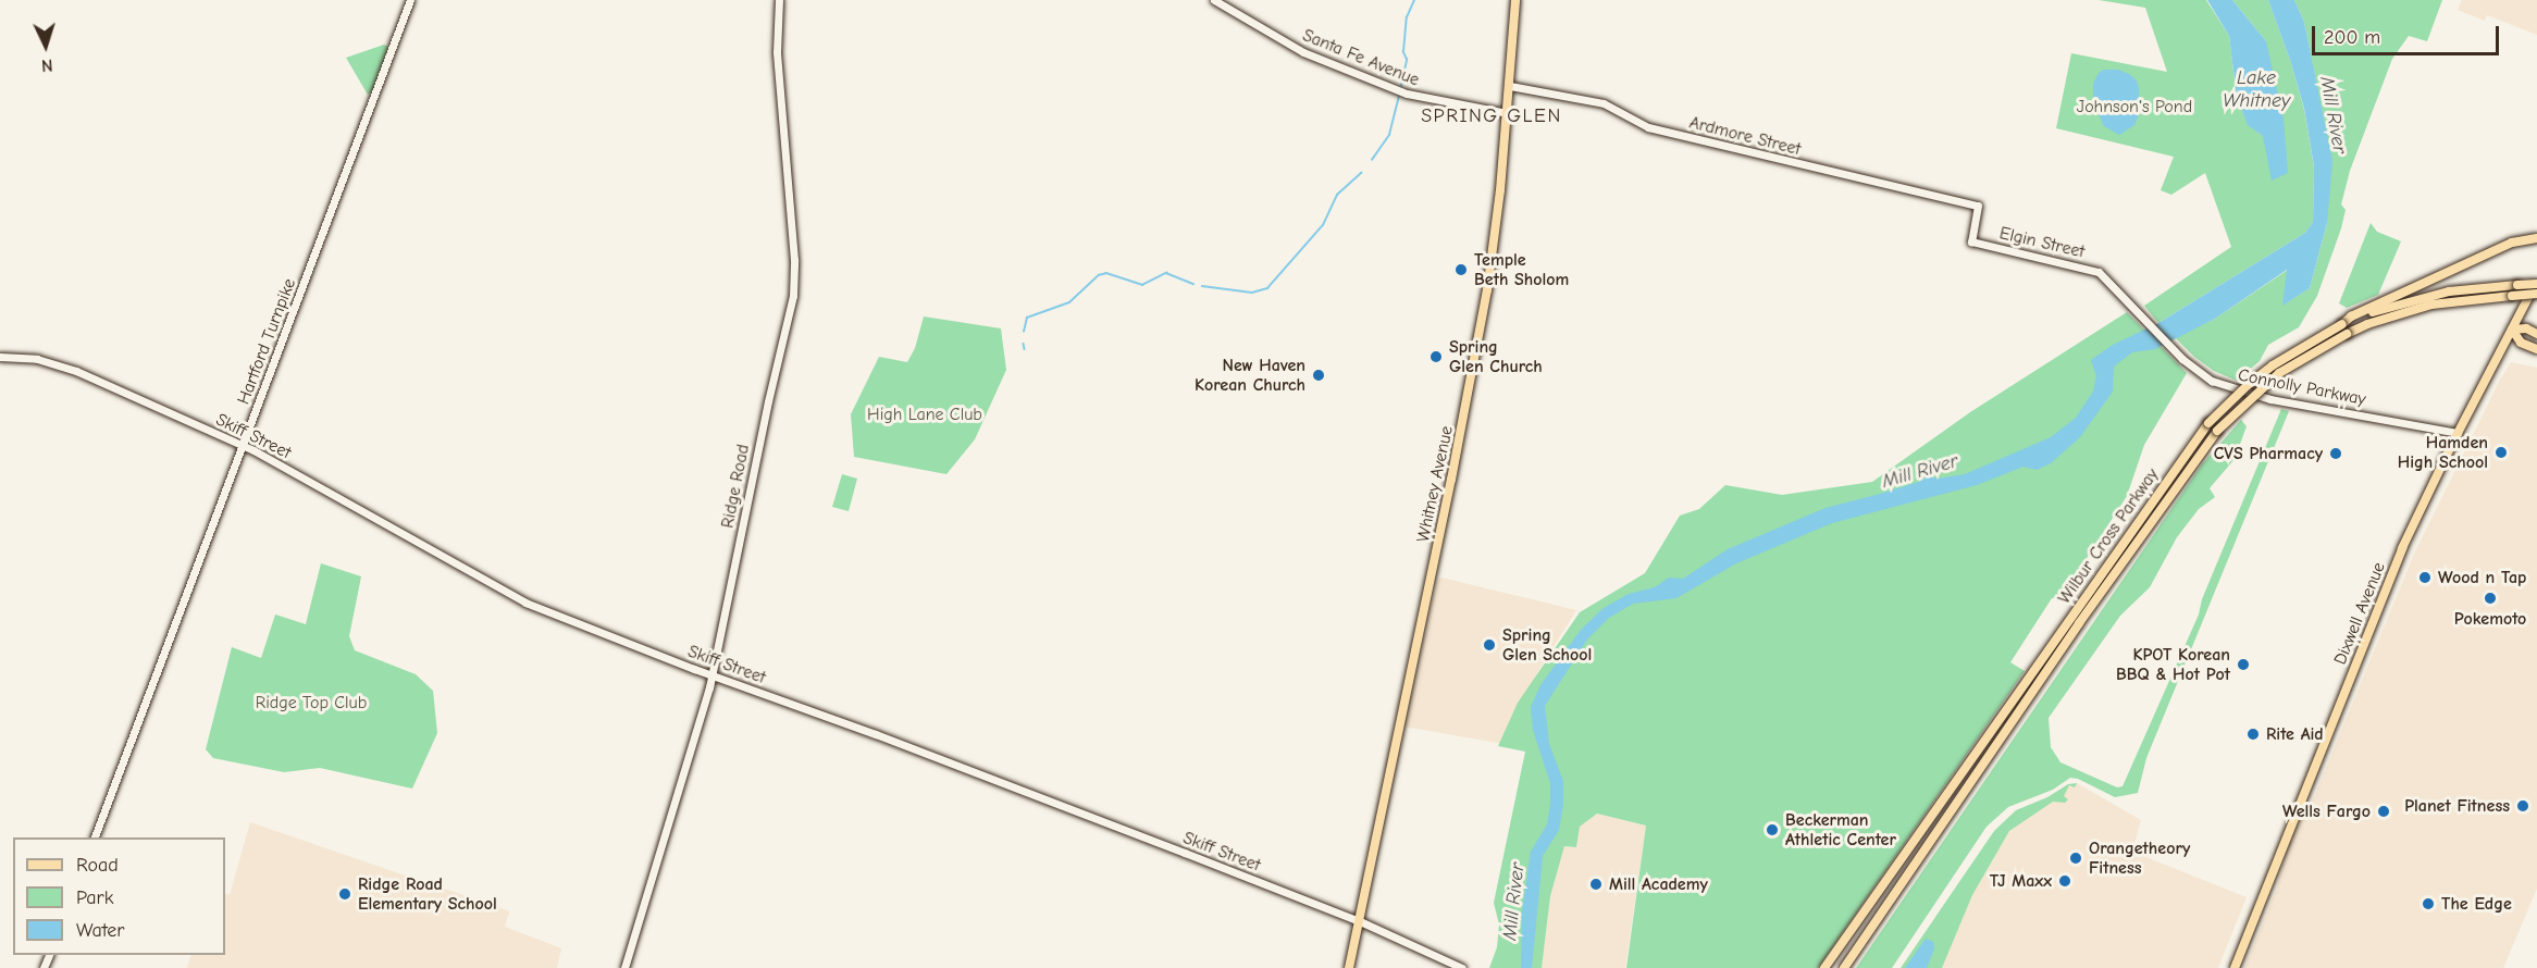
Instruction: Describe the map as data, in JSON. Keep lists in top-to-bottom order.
{
  "streets": {
    "highway": ["Wilbur Cross Parkway"],
    "main road": [
      "Santa Fe Avenue",
      "Ardmore Street",
      "Elgin Street",
      "Hartford Turnpike",
      "Connolly Parkway",
      "Skiff Street",
      "Whitney Avenue",
      "Ridge Road",
      "Dixwell Avenue"
    ]
  },
  "crossings": [
    ["Santa Fe Avenue", "Whitney Avenue"],
    ["Ardmore Street", "Elgin Street"],
    ["Ardmore Street", "Whitney Avenue"],
    ["Elgin Street", "Connolly Parkway"],
    ["Hartford Turnpike", "Skiff Street"],
    ["Connolly Parkway", "Dixwell Avenue"],
    ["Skiff Street", "Whitney Avenue"],
    ["Skiff Street", "Ridge Road"],
    ["Wilbur Cross Parkway", "Dixwell Avenue"]
  ],
  "districts": ["SPRING GLEN"],
  "water": ["Lake Whitney", "Mill River"],
  "parks": ["Johnson's Pond", "High Lane Club", "Ridge Top Club"],
  "places": [
    "Temple Beth Sholom",
    "Spring Glen Church",
    "New Haven Korean Church",
    "Hamden High School",
    "CVS Pharmacy",
    "Wood n Tap",
    "Pokemoto",
    "Spring Glen School",
    "KPOT Korean BBQ & Hot Pot",
    "Rite Aid",
    "Planet Fitness",
    "Wells Fargo",
    "Beckerman Athletic Center",
    "Orangetheory Fitness",
    "TJ Maxx",
    "Mill Academy",
    "Ridge Road Elementary School",
    "The Edge"
  ],
  "legend": ["Road", "Park", "Water"],
  "scale_bar": "200 m",
  "north": "bottom"
}
